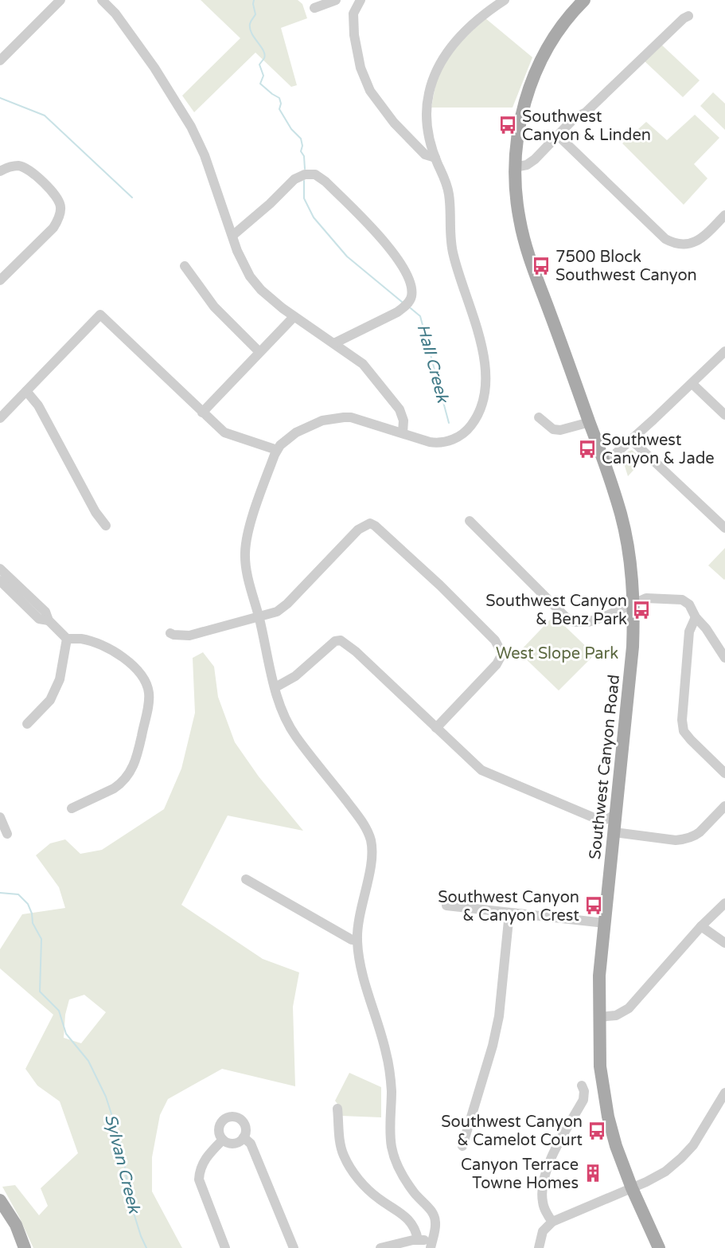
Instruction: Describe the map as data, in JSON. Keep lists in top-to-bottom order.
{
  "streets": {
    "main road": ["Southwest Canyon Road"]
  },
  "water": ["Hall Creek", "Sylvan Creek"],
  "parks": ["West Slope Park"],
  "places": {
    "bus stop": [
      "Southwest Canyon & Linden",
      "7500 Block Southwest Canyon",
      "Southwest Canyon & Jade",
      "Southwest Canyon & Benz Park",
      "Southwest Canyon & Canyon Crest",
      "Southwest Canyon & Camelot Court"
    ],
    "building": ["Canyon Terrace Towne Homes"]
  }
}
